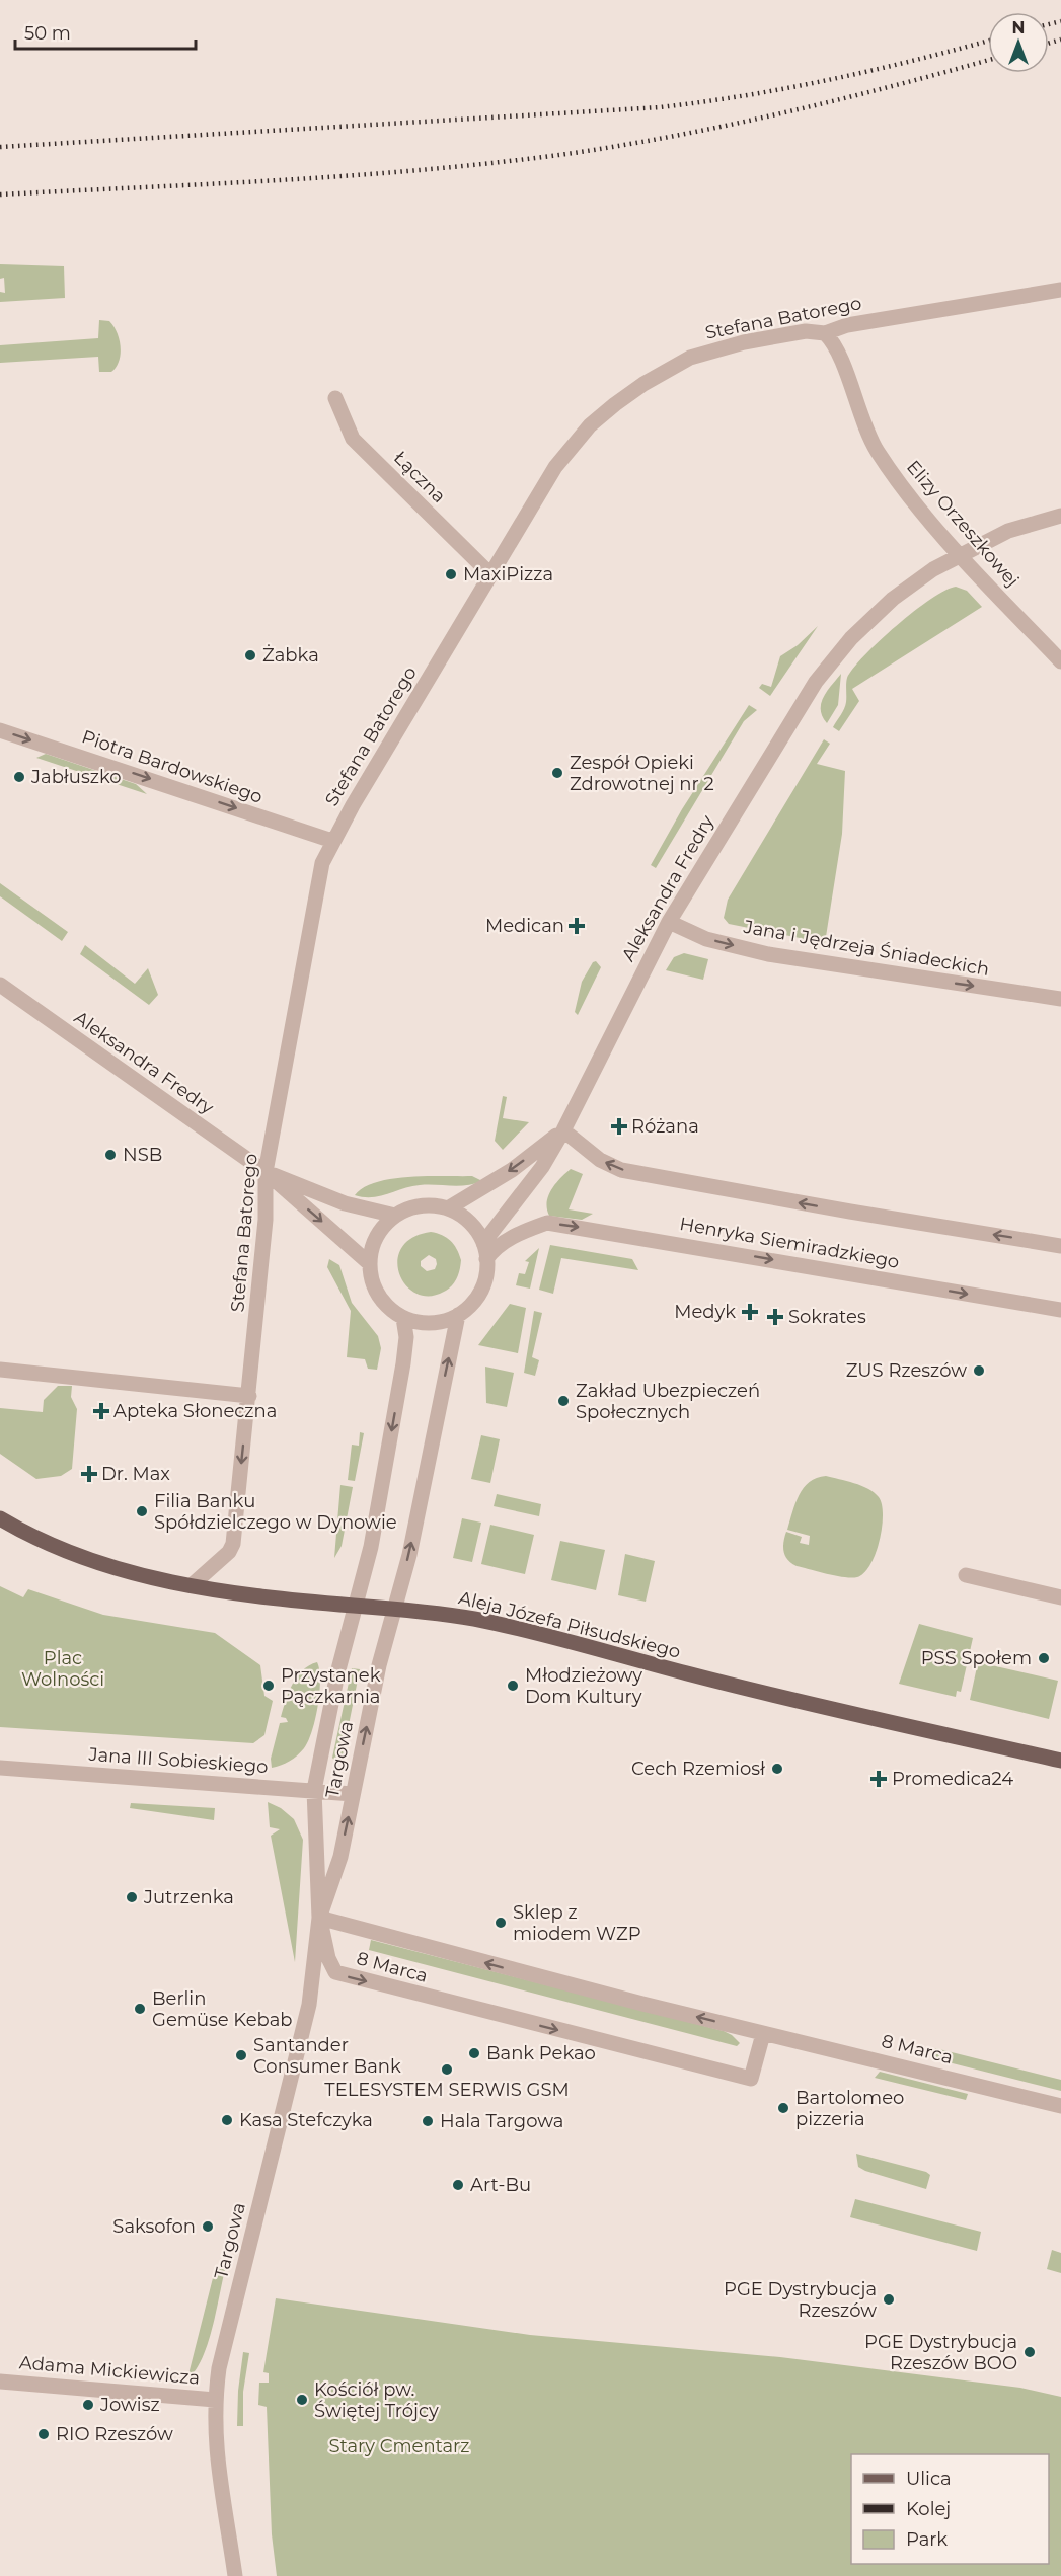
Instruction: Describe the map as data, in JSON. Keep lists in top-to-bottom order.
{
  "streets": {
    "main road": ["Aleja Józefa Piłsudskiego"],
    "street": [
      "Stefana Batorego",
      "Łączna",
      "Elizy Orzeszkowej",
      "Piotra Bardowskiego",
      "Aleksandra Fredry",
      "Jana i Jędrzeja Śniadeckich",
      "Henryka Siemiradzkiego",
      "Targowa",
      "Jana III Sobieskiego",
      "8 Marca",
      "Adama Mickiewicza"
    ]
  },
  "crossings": [
    ["Stefana Batorego", "Łączna"],
    ["Stefana Batorego", "Elizy Orzeszkowej"],
    ["Stefana Batorego", "Piotra Bardowskiego"],
    ["Stefana Batorego", "Aleksandra Fredry"],
    ["Stefana Batorego", "Aleja Józefa Piłsudskiego"],
    ["Elizy Orzeszkowej", "Aleksandra Fredry"],
    ["Aleksandra Fredry", "Jana i Jędrzeja Śniadeckich"],
    ["Aleksandra Fredry", "Henryka Siemiradzkiego"],
    ["Aleksandra Fredry", "Targowa"],
    ["Henryka Siemiradzkiego", "Targowa"],
    ["Aleja Józefa Piłsudskiego", "Targowa"],
    ["Targowa", "Jana III Sobieskiego"],
    ["Targowa", "8 Marca"],
    ["Targowa", "Adama Mickiewicza"]
  ],
  "one_way": ["Piotra Bardowskiego", "Jana i Jędrzeja Śniadeckich"],
  "parks": ["Plac Wolności", "Stary Cmentarz"],
  "places": {
    "other": [
      "MaxiPizza",
      "Żabka",
      "Zespół Opieki Zdrowotnej nr 2",
      "Jabłuszko",
      "NSB",
      "ZUS Rzeszów",
      "Zakład Ubezpieczeń Społecznych",
      "Filia Banku Spółdzielczego w Dynowie",
      "PSS Społem",
      "Przystanek Pączkarnia",
      "Młodzieżowy Dom Kultury",
      "Cech Rzemiosł",
      "Jutrzenka",
      "Sklep z miodem WZP",
      "Berlin Gemüse Kebab",
      "Bank Pekao",
      "Santander Consumer Bank",
      "TELESYSTEM SERWIS GSM",
      "Bartolomeo pizzeria",
      "Kasa Stefczyka",
      "Hala Targowa",
      "Art-Bu",
      "Saksofon",
      "PGE Dystrybucja Rzeszów",
      "PGE Dystrybucja Rzeszów BOO",
      "Kościół pw. Świętej Trójcy",
      "Jowisz",
      "RIO Rzeszów"
    ],
    "health": [
      "Medican",
      "Różana",
      "Medyk",
      "Sokrates",
      "Apteka Słoneczna",
      "Dr. Max",
      "Promedica24"
    ]
  },
  "legend": ["Ulica", "Kolej", "Park"],
  "scale_bar": "50 m",
  "north": "top"
}
